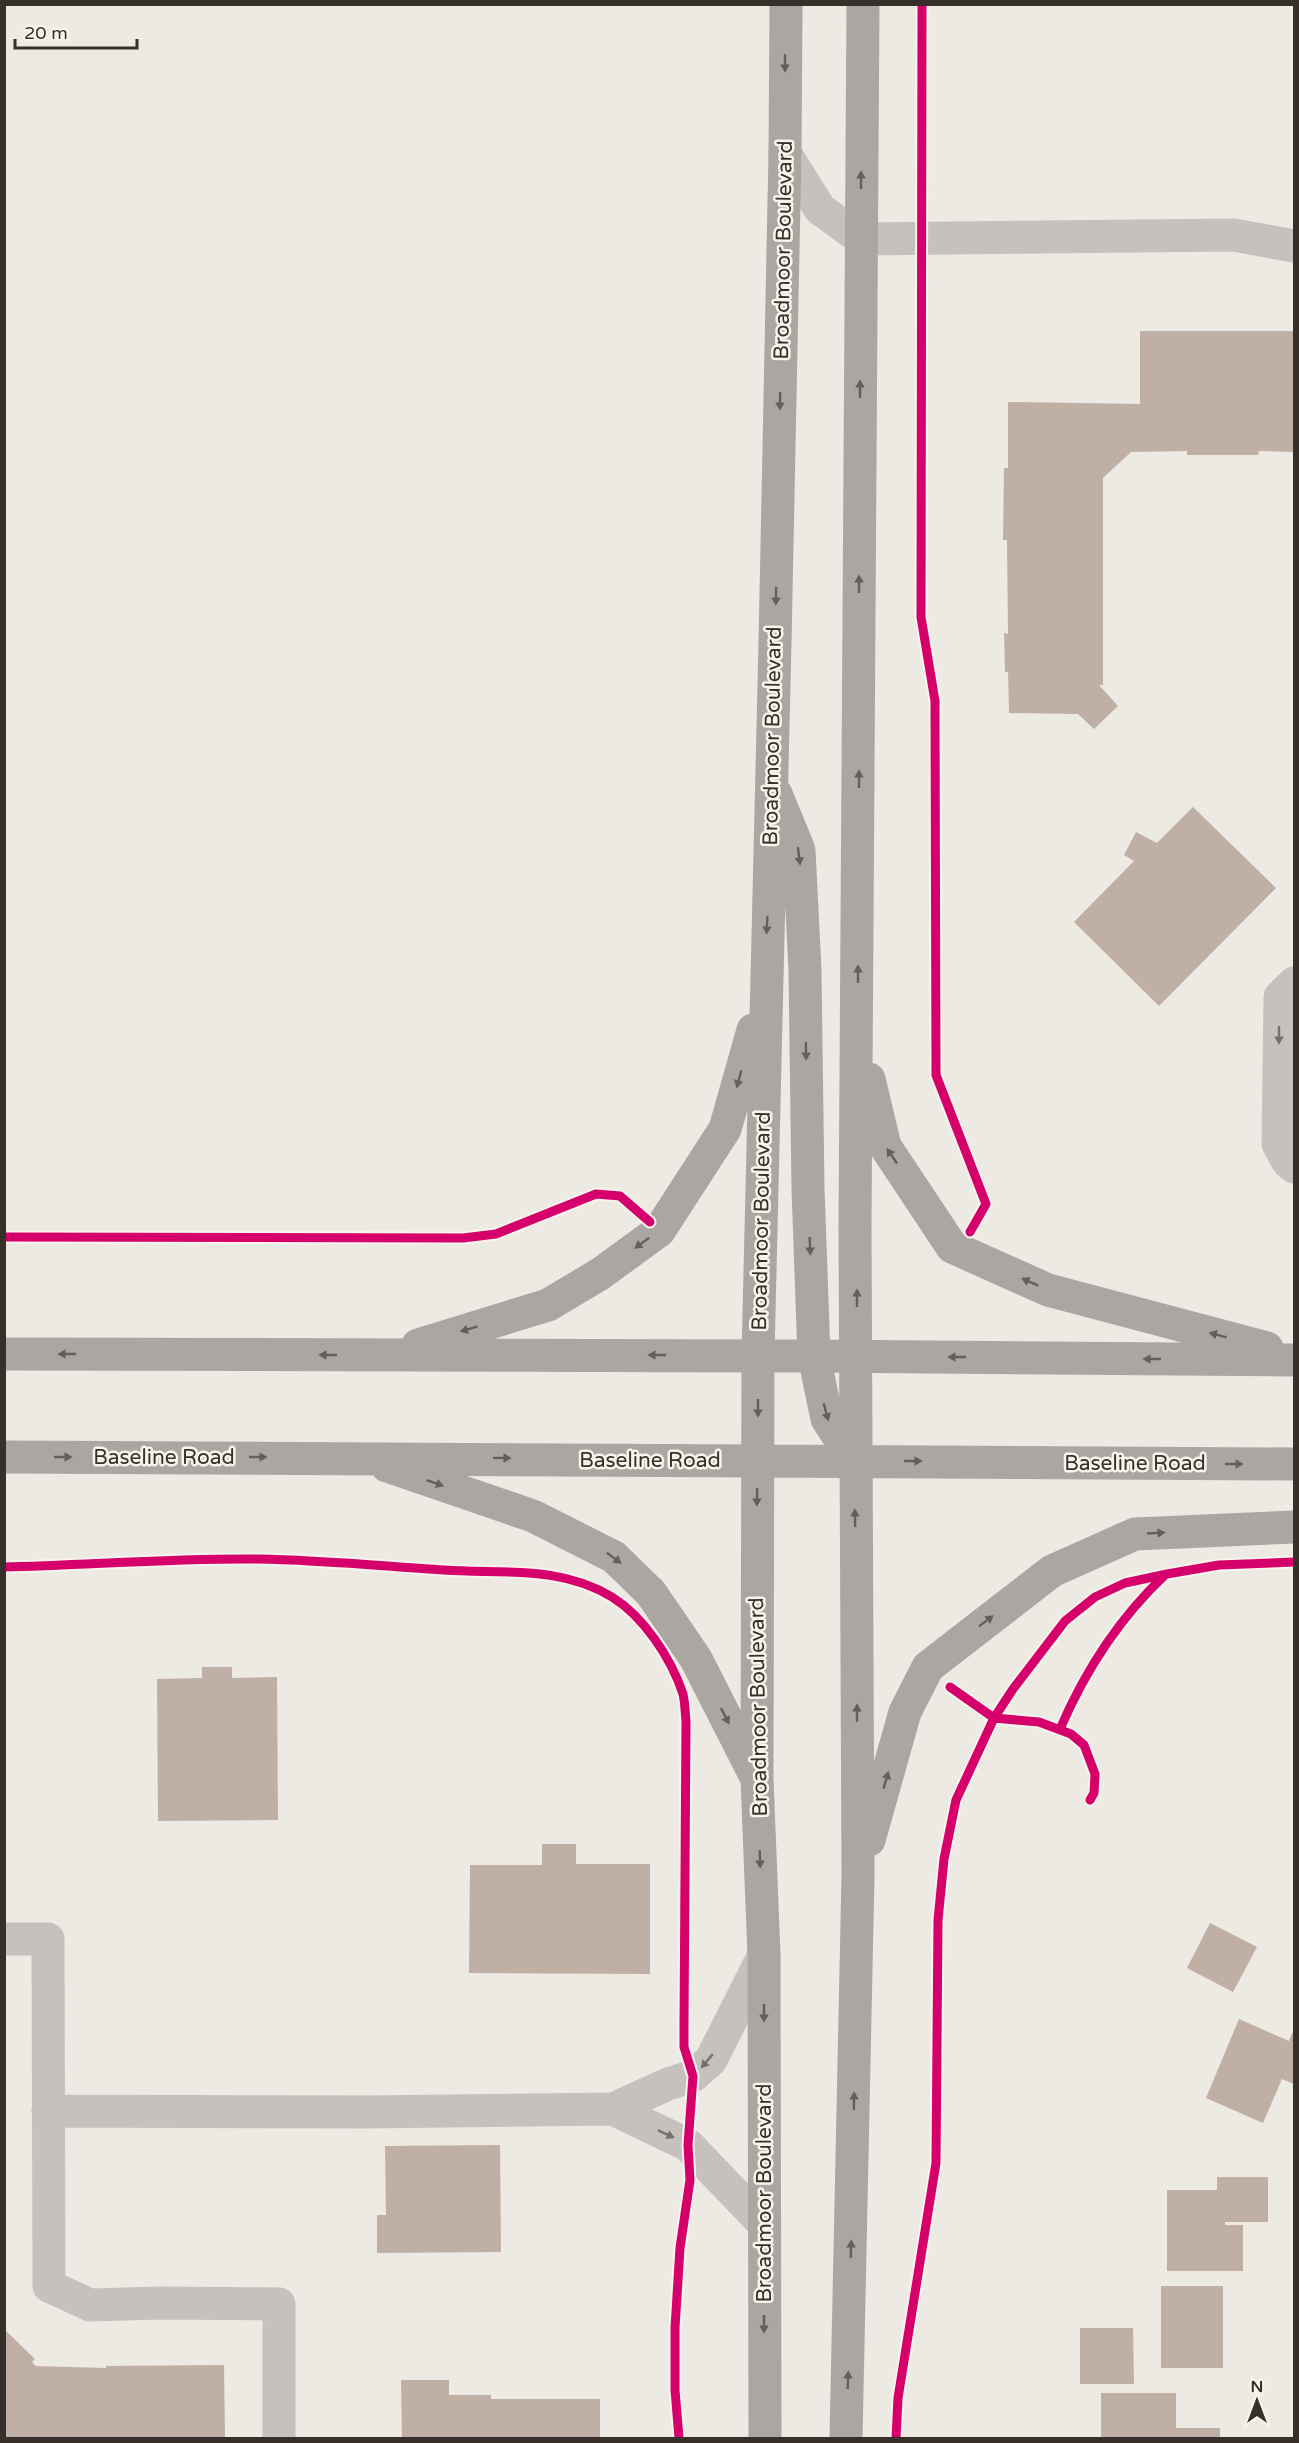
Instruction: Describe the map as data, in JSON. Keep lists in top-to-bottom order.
{
  "streets": {
    "main road": ["Broadmoor Boulevard", "Baseline Road"]
  },
  "crossings": [
    ["Broadmoor Boulevard", "Baseline Road"]
  ],
  "scale_bar": "20 m",
  "north": "top"
}
